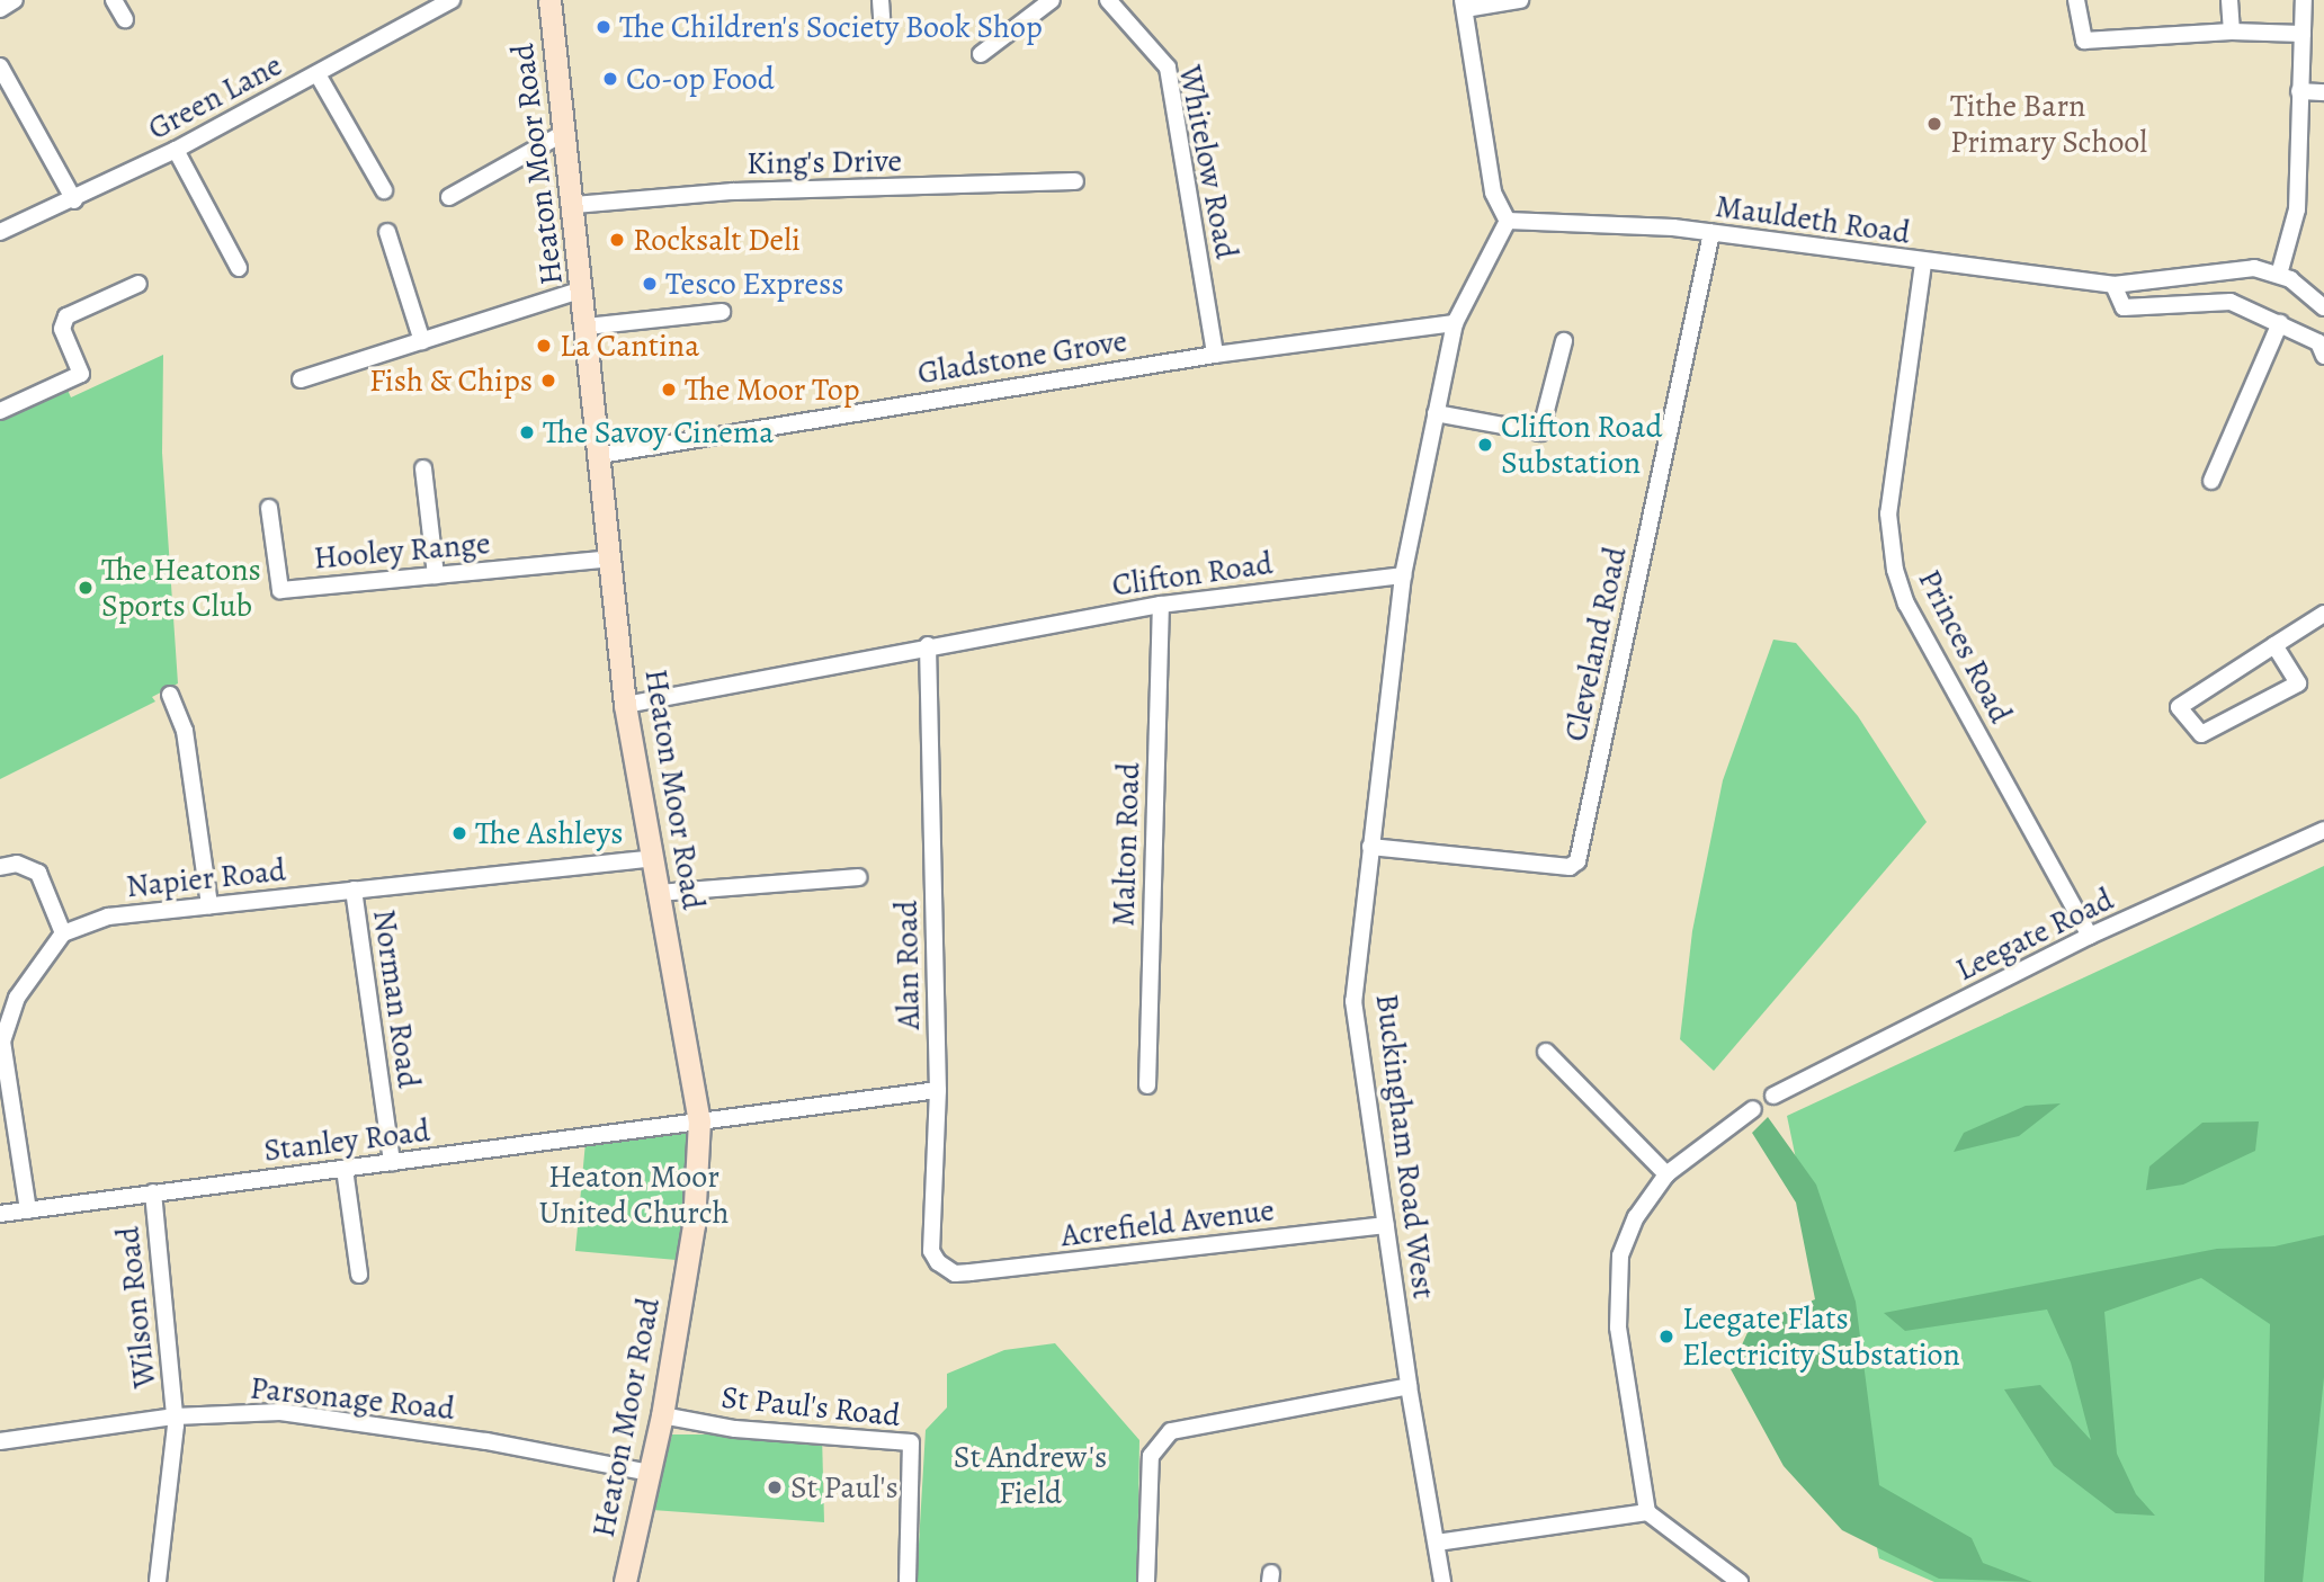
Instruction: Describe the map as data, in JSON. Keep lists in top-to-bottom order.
{
  "streets": {
    "main road": ["Heaton Moor Road"],
    "street": [
      "Green Lane",
      "King's Drive",
      "Whitelow Road",
      "Mauldeth Road",
      "Gladstone Grove",
      "Hooley Range",
      "Clifton Road",
      "Cleveland Road",
      "Princes Road",
      "Malton Road",
      "Napier Road",
      "Leegate Road",
      "Alan Road",
      "Norman Road",
      "Stanley Road",
      "Buckingham Road West",
      "Acrefield Avenue",
      "Wilson Road",
      "Parsonage Road",
      "St Paul's Road"
    ]
  },
  "crossings": [
    ["King's Drive", "Heaton Moor Road"],
    ["Whitelow Road", "Gladstone Grove"],
    ["Heaton Moor Road", "Gladstone Grove"],
    ["Heaton Moor Road", "Hooley Range"],
    ["Heaton Moor Road", "Clifton Road"],
    ["Heaton Moor Road", "Napier Road"],
    ["Heaton Moor Road", "Stanley Road"],
    ["Heaton Moor Road", "Parsonage Road"],
    ["Heaton Moor Road", "St Paul's Road"],
    ["Mauldeth Road", "Cleveland Road"],
    ["Mauldeth Road", "Princes Road"],
    ["Clifton Road", "Malton Road"],
    ["Clifton Road", "Alan Road"],
    ["Clifton Road", "Buckingham Road West"],
    ["Cleveland Road", "Buckingham Road West"],
    ["Princes Road", "Leegate Road"],
    ["Napier Road", "Norman Road"],
    ["Alan Road", "Stanley Road"],
    ["Alan Road", "Acrefield Avenue"],
    ["Norman Road", "Stanley Road"],
    ["Stanley Road", "Wilson Road"],
    ["Buckingham Road West", "Acrefield Avenue"],
    ["Wilson Road", "Parsonage Road"]
  ],
  "parks": ["Heaton Moor United Church", "St Andrew's Field"],
  "places": [
    "The Children's Society Book Shop",
    "Co-op Food",
    "Tithe Barn Primary School",
    "Rocksalt Deli",
    "Tesco Express",
    "La Cantina",
    "Fish & Chips",
    "The Moor Top",
    "The Savoy Cinema",
    "Clifton Road Substation",
    "The Heatons Sports Club",
    "The Ashleys",
    "Leegate Flats Electricity Substation",
    "St Paul's"
  ]
}
